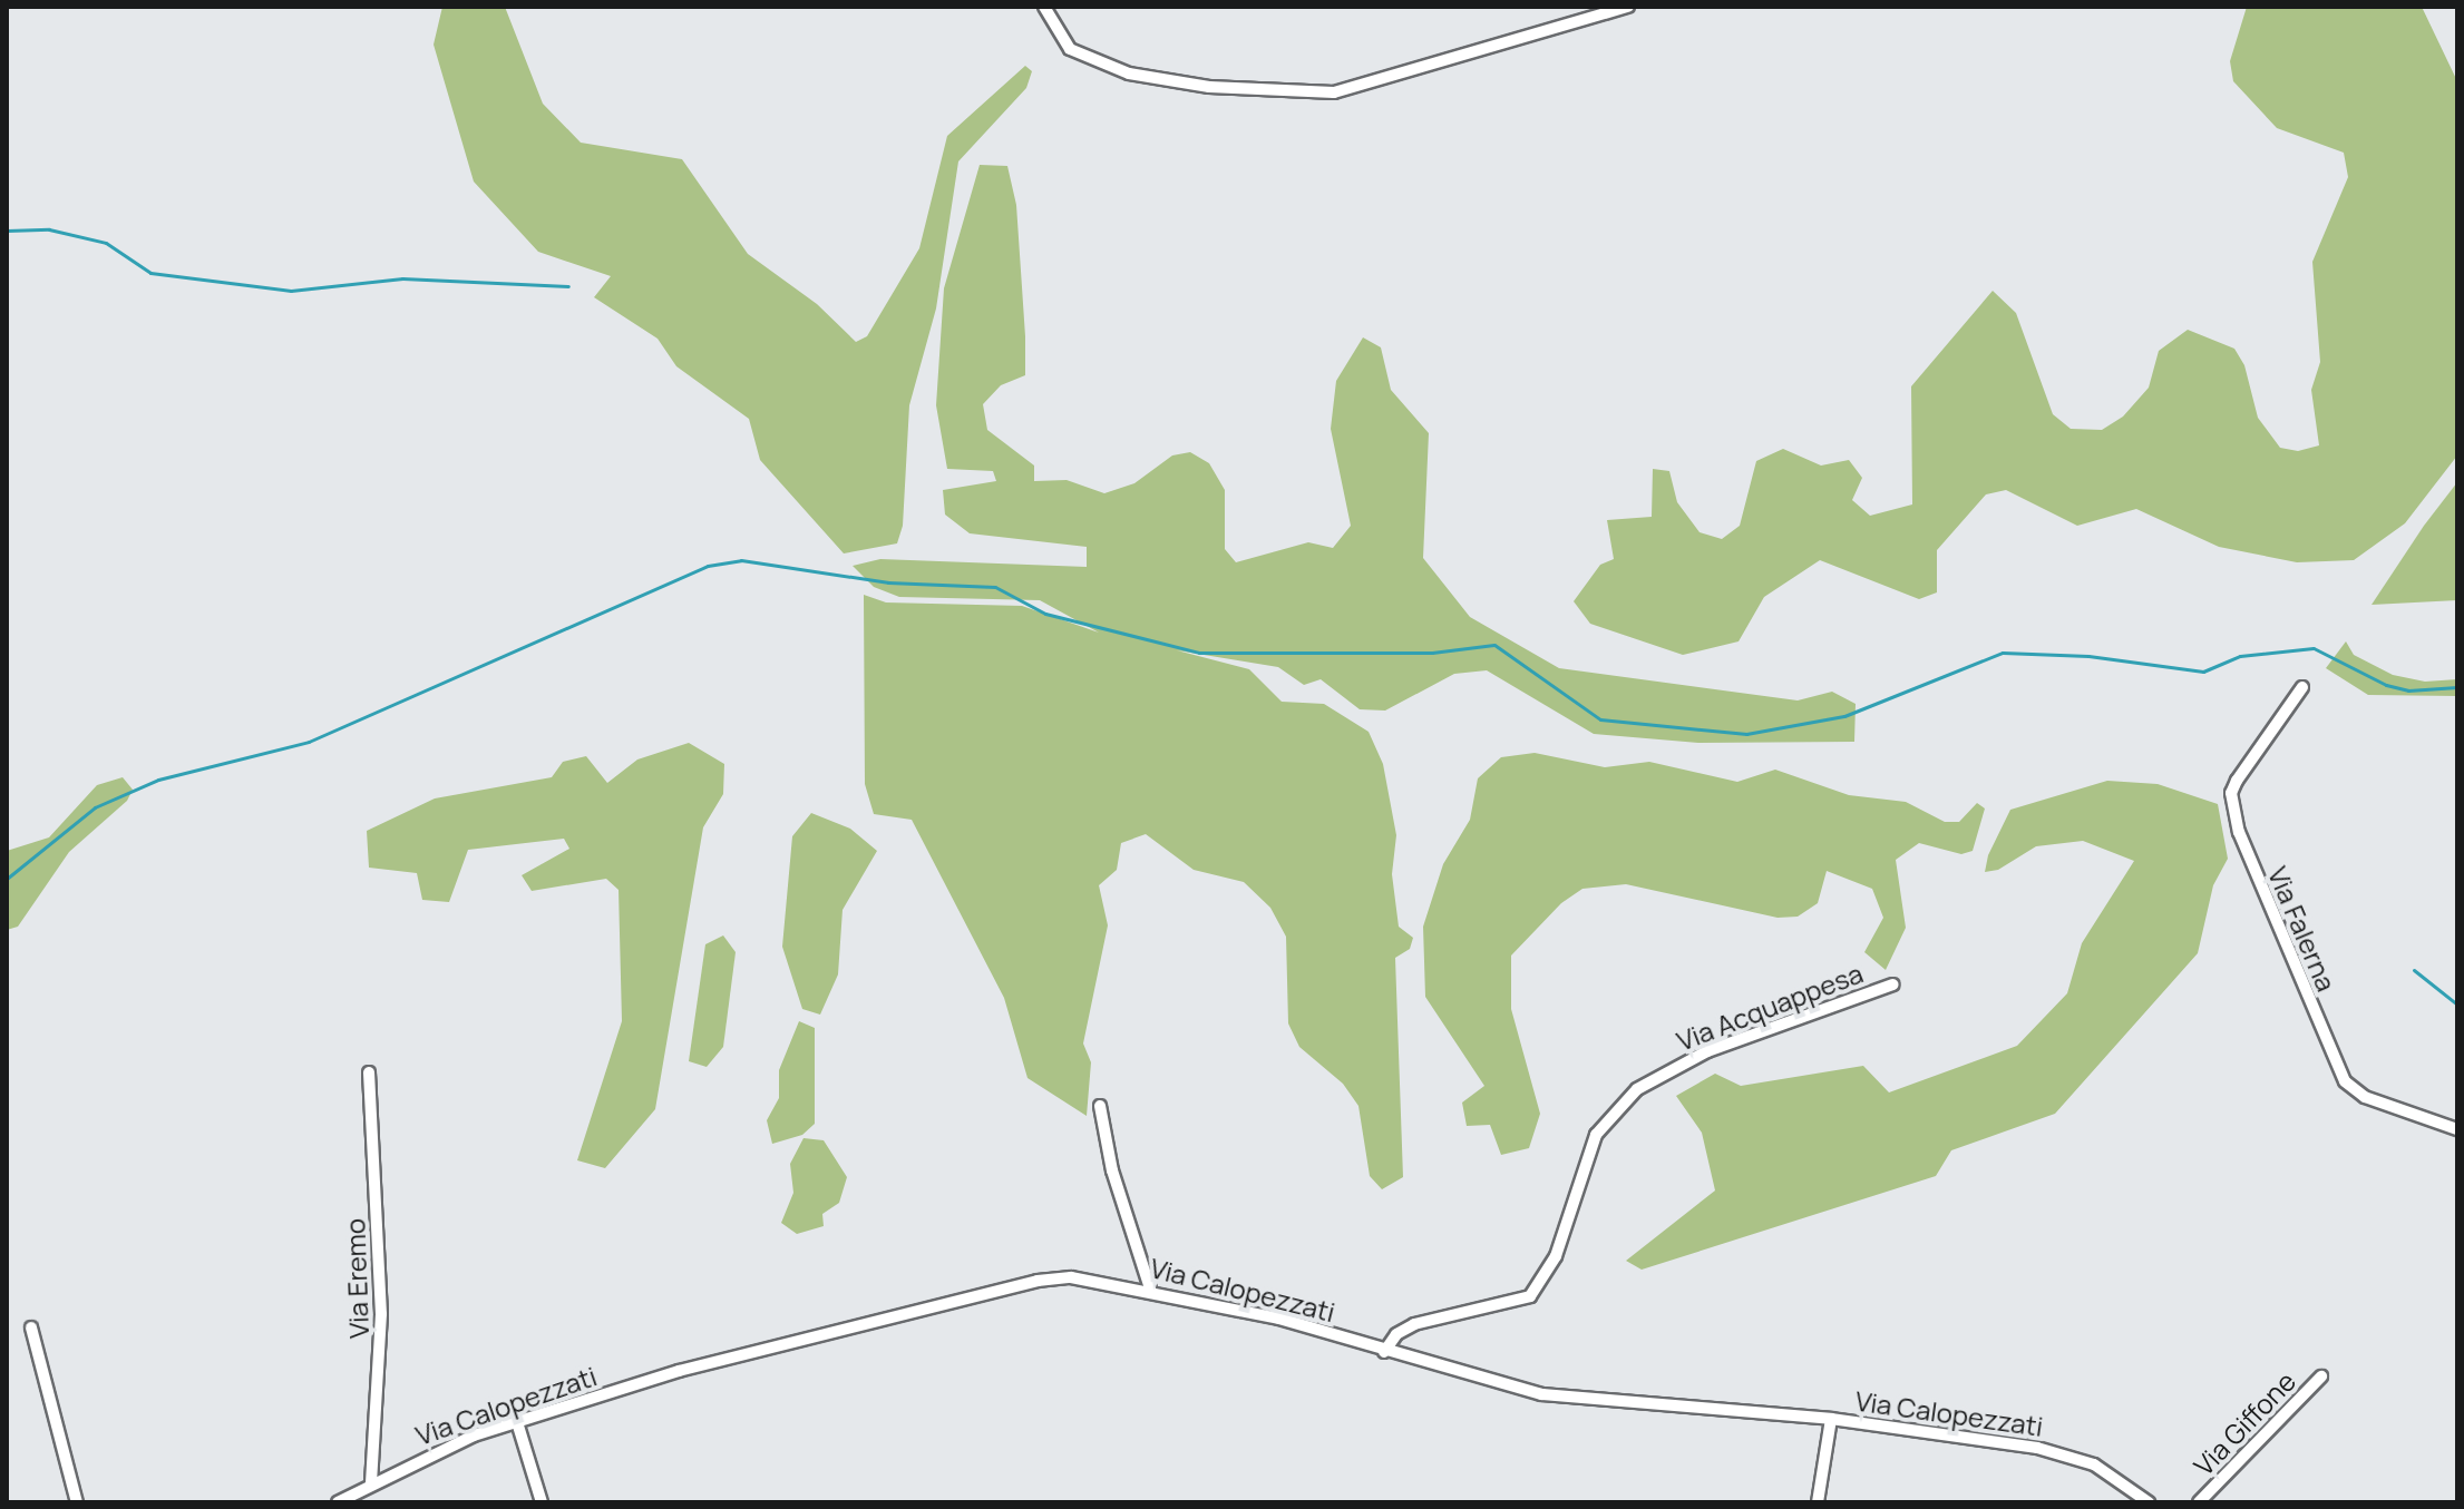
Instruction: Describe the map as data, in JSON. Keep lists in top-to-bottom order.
{
  "streets": {
    "street": [
      "Via Falerna",
      "Via Acquappesa",
      "Via Eremo",
      "Via Calopezzati",
      "Via Giffone"
    ]
  },
  "crossings": [
    ["Via Acquappesa", "Via Calopezzati"],
    ["Via Eremo", "Via Calopezzati"]
  ]
}
